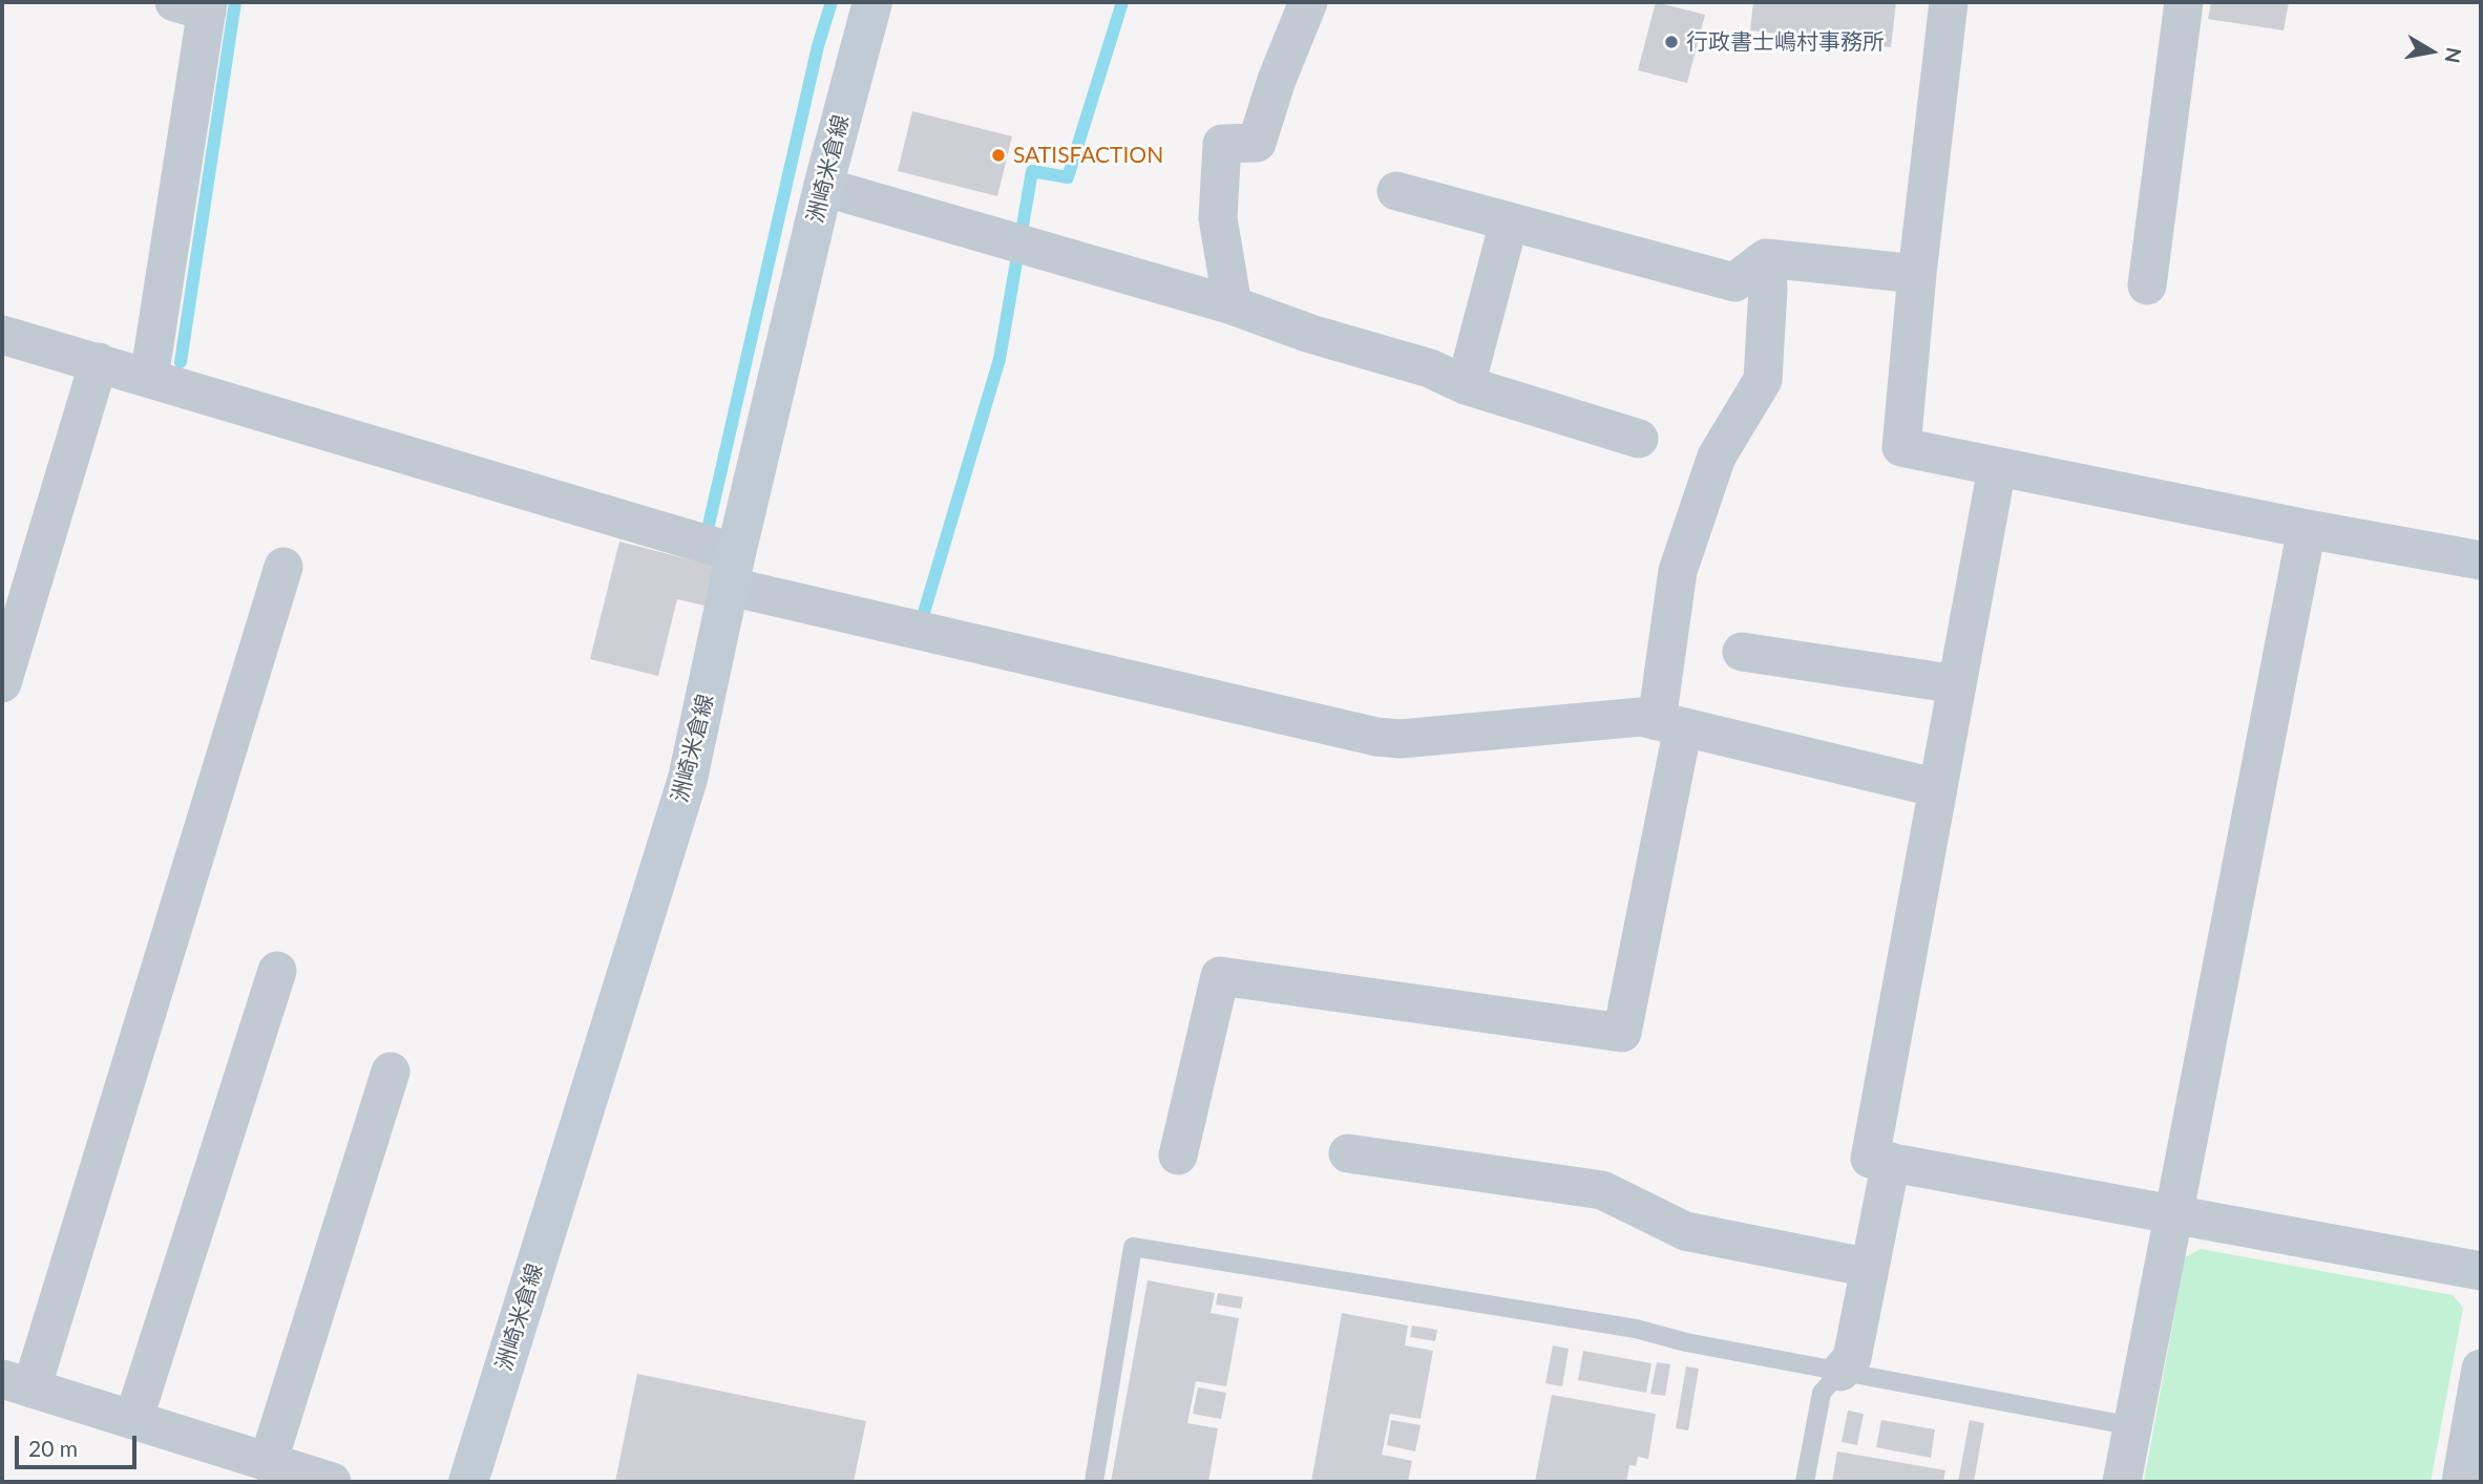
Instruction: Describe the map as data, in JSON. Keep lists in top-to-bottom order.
{
  "streets": {
    "main road": ["洲崎米倉線"]
  },
  "places": ["行政書士嶋村事務所", "SATISFACTION"],
  "scale_bar": "20 m",
  "north": "right"
}
